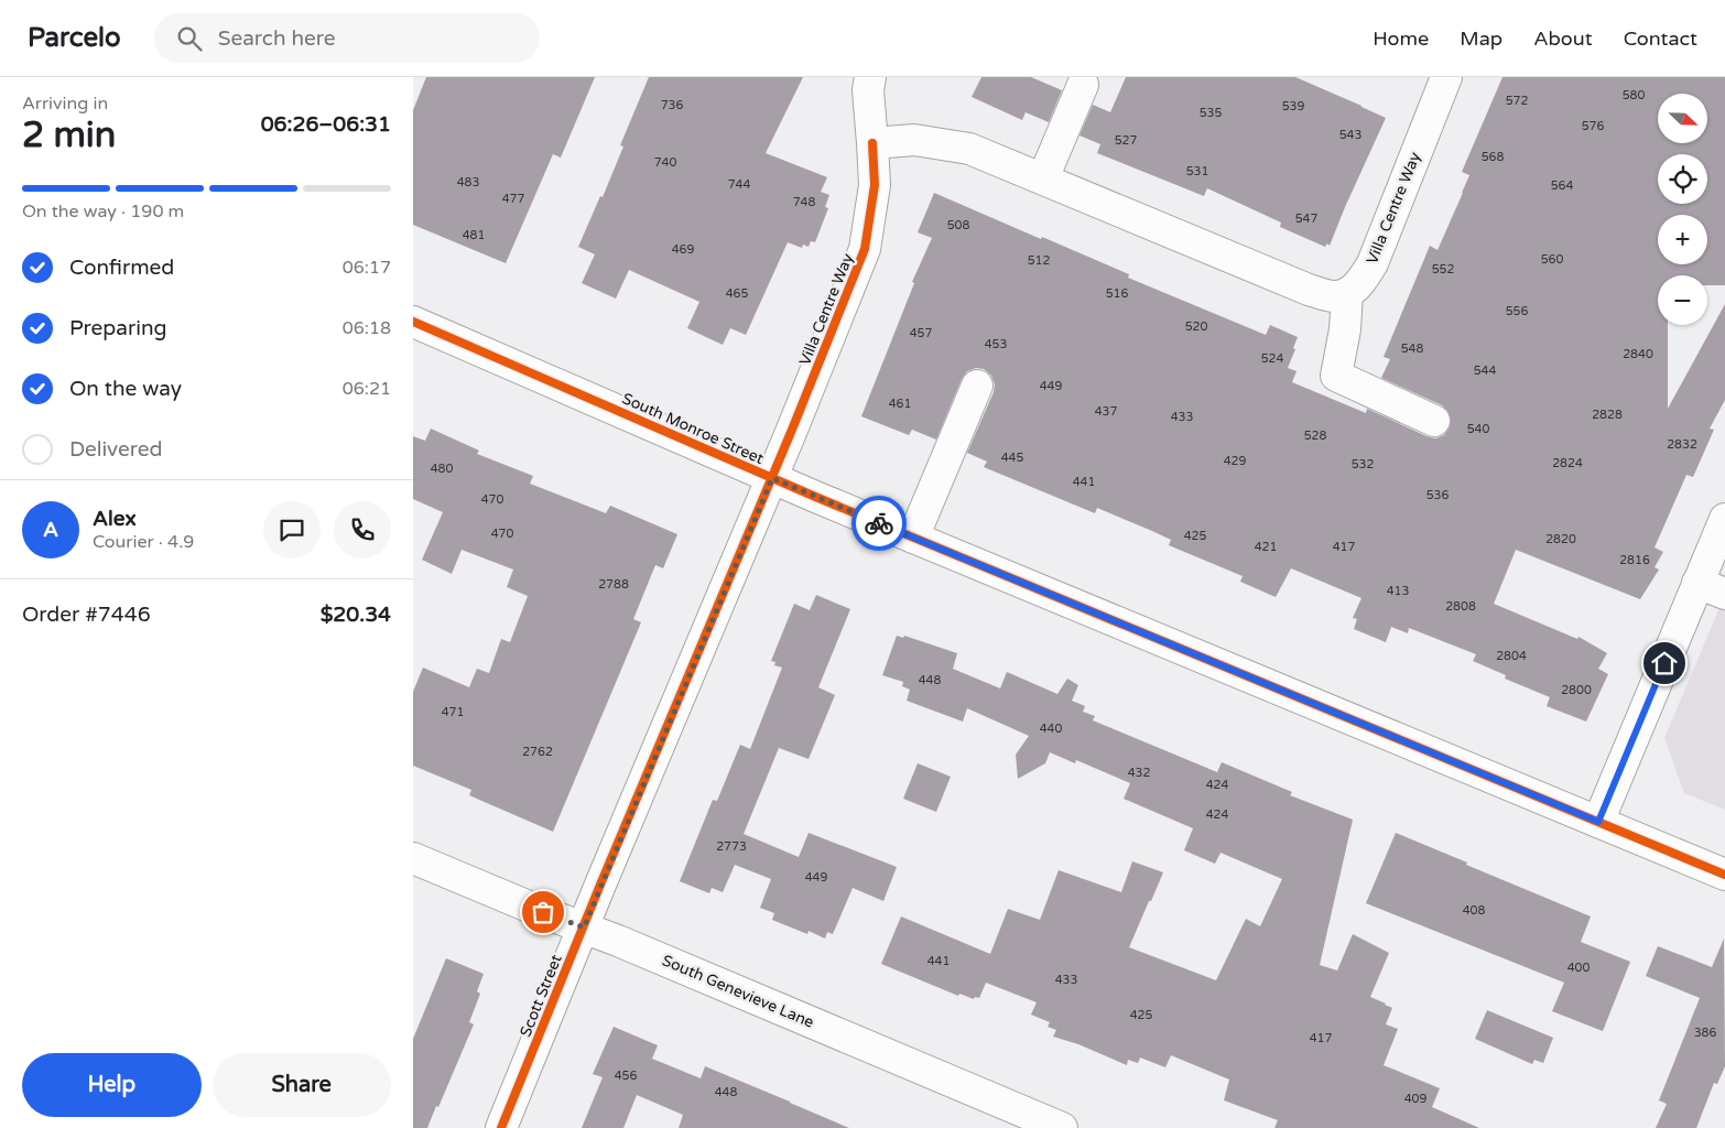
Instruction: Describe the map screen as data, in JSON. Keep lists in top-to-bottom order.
{
  "streets": {
    "street": [
      "Villa Centre Way",
      "South Monroe Street",
      "South Genevieve Lane",
      "Scott Street"
    ]
  },
  "crossings": [
    ["Villa Centre Way", "South Monroe Street"],
    ["Villa Centre Way", "Scott Street"],
    ["South Monroe Street", "Scott Street"],
    ["South Genevieve Lane", "Scott Street"]
  ],
  "house_numbers": [
    "580",
    "572",
    "736",
    "539",
    "535",
    "576",
    "543",
    "527",
    "568",
    "740",
    "531",
    "483",
    "744",
    "564",
    "477",
    "748",
    "547",
    "508",
    "481",
    "469",
    "560",
    "512",
    "552",
    "465",
    "516",
    "556",
    "520",
    "457",
    "453",
    "548",
    "2840",
    "524",
    "544",
    "449",
    "461",
    "437",
    "2828",
    "433",
    "540",
    "528",
    "2832",
    "445",
    "429",
    "2824",
    "532",
    "480",
    "441",
    "536",
    "470",
    "470",
    "425",
    "2820",
    "421",
    "417",
    "2816",
    "2788",
    "413",
    "2808",
    "2804",
    "448",
    "2800",
    "471",
    "440",
    "2762",
    "432",
    "424",
    "424",
    "2773",
    "449",
    "408",
    "441",
    "400",
    "433",
    "425",
    "386",
    "417",
    "456",
    "448",
    "409"
  ],
  "north": "bottom right",
  "page": {
    "header": "Parcelo",
    "search": "Search here",
    "nav": [
      "Home",
      "Map",
      "About",
      "Contact"
    ],
    "heading": ["2 min", "Arriving in", "06:26–06:31"],
    "panel": [
      "Alex",
      "Courier · 4.9",
      "Order #7446",
      "$20.34"
    ],
    "map_buttons": ["+", "−"],
    "bar": "On the way · 190 m",
    "list": [
      ["Confirmed", "06:17"],
      ["Preparing", "06:18"],
      ["On the way", "06:21"],
      "Delivered"
    ],
    "round": "A",
    "buttons": ["Help", "Share"]
  }
}
